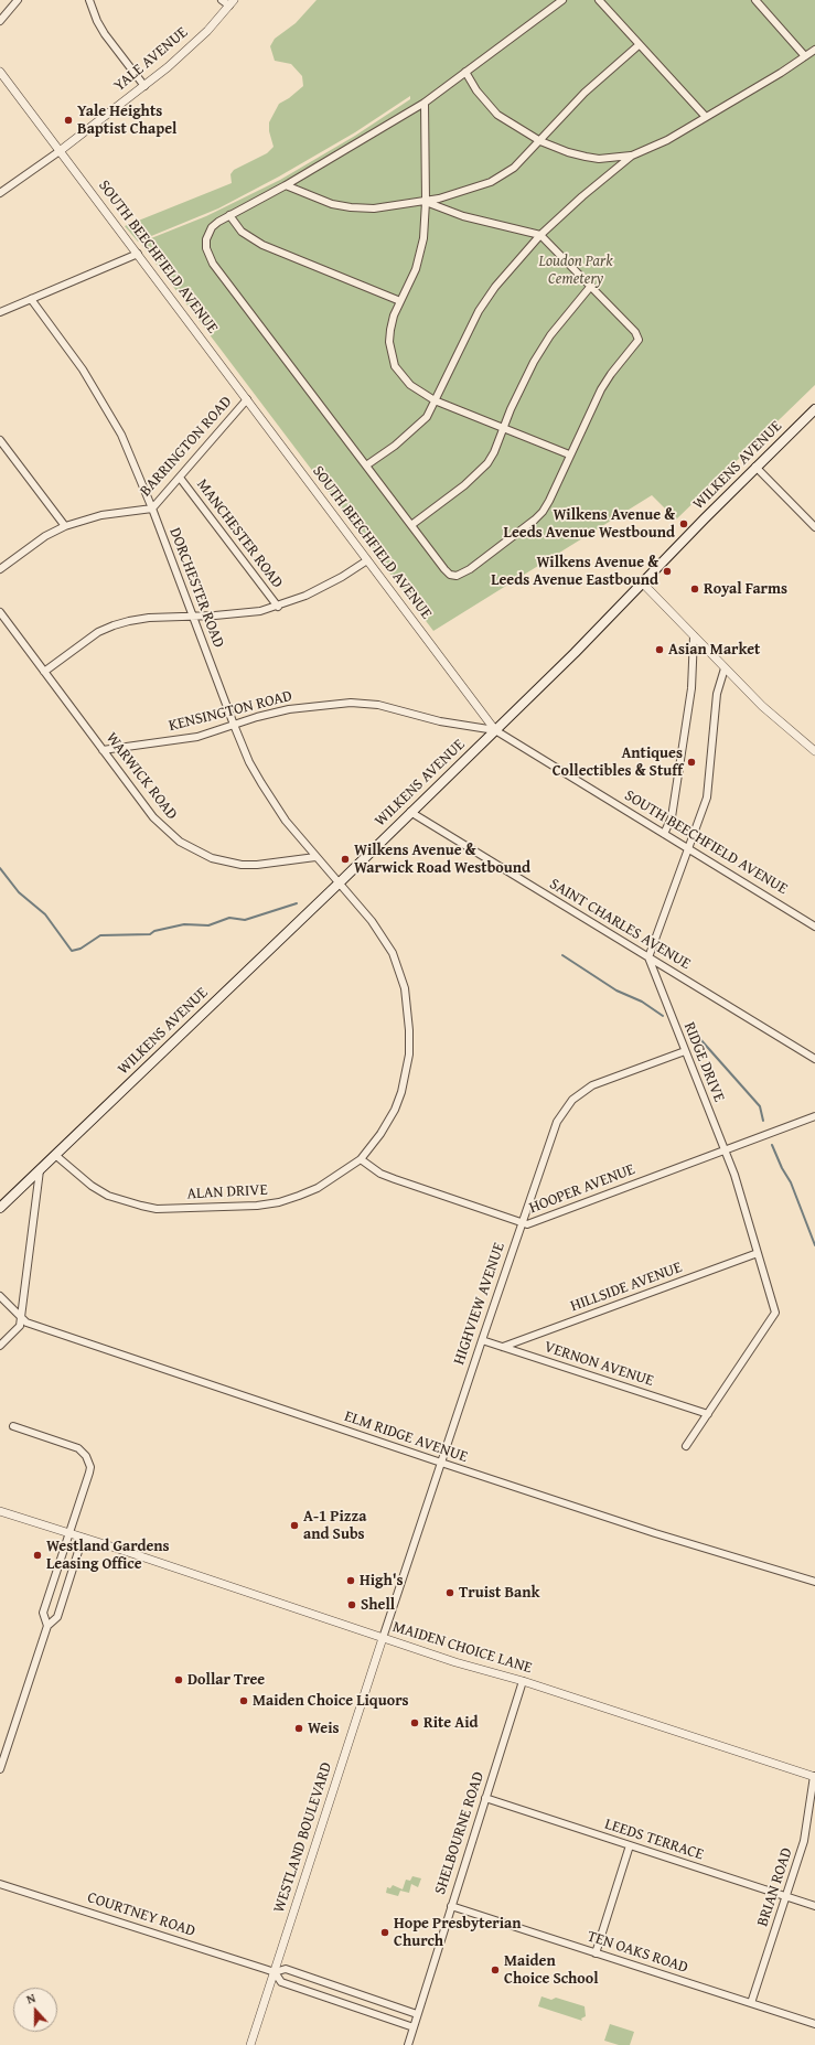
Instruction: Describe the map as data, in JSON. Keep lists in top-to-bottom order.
{
  "streets": {
    "main road": ["WILKENS AVENUE"],
    "street": [
      "YALE AVENUE",
      "SOUTH BEECHFIELD AVENUE",
      "BARRINGTON ROAD",
      "MANCHESTER ROAD",
      "DORCHESTER ROAD",
      "KENSINGTON ROAD",
      "WARWICK ROAD",
      "SAINT CHARLES AVENUE",
      "RIDGE DRIVE",
      "HOOPER AVENUE",
      "ALAN DRIVE",
      "HILLSIDE AVENUE",
      "HIGHVIEW AVENUE",
      "VERNON AVENUE",
      "ELM RIDGE AVENUE",
      "MAIDEN CHOICE LANE",
      "SHELBOURNE ROAD",
      "WESTLAND BOULEVARD",
      "LEEDS TERRACE",
      "BRIAN ROAD",
      "COURTNEY ROAD",
      "TEN OAKS ROAD"
    ]
  },
  "crossings": [
    ["YALE AVENUE", "SOUTH BEECHFIELD AVENUE"],
    ["SOUTH BEECHFIELD AVENUE", "BARRINGTON ROAD"],
    ["SOUTH BEECHFIELD AVENUE", "WILKENS AVENUE"],
    ["SOUTH BEECHFIELD AVENUE", "KENSINGTON ROAD"],
    ["BARRINGTON ROAD", "MANCHESTER ROAD"],
    ["BARRINGTON ROAD", "DORCHESTER ROAD"],
    ["WILKENS AVENUE", "DORCHESTER ROAD"],
    ["WILKENS AVENUE", "KENSINGTON ROAD"],
    ["WILKENS AVENUE", "SAINT CHARLES AVENUE"],
    ["WILKENS AVENUE", "ALAN DRIVE"],
    ["DORCHESTER ROAD", "KENSINGTON ROAD"],
    ["DORCHESTER ROAD", "WARWICK ROAD"],
    ["DORCHESTER ROAD", "ALAN DRIVE"],
    ["KENSINGTON ROAD", "WARWICK ROAD"],
    ["SAINT CHARLES AVENUE", "RIDGE DRIVE"],
    ["RIDGE DRIVE", "HOOPER AVENUE"],
    ["RIDGE DRIVE", "HILLSIDE AVENUE"],
    ["RIDGE DRIVE", "HIGHVIEW AVENUE"],
    ["RIDGE DRIVE", "VERNON AVENUE"],
    ["HOOPER AVENUE", "ALAN DRIVE"],
    ["HOOPER AVENUE", "HIGHVIEW AVENUE"],
    ["HILLSIDE AVENUE", "VERNON AVENUE"],
    ["HIGHVIEW AVENUE", "VERNON AVENUE"],
    ["HIGHVIEW AVENUE", "ELM RIDGE AVENUE"],
    ["HIGHVIEW AVENUE", "MAIDEN CHOICE LANE"],
    ["HIGHVIEW AVENUE", "WESTLAND BOULEVARD"],
    ["MAIDEN CHOICE LANE", "SHELBOURNE ROAD"],
    ["MAIDEN CHOICE LANE", "WESTLAND BOULEVARD"],
    ["MAIDEN CHOICE LANE", "BRIAN ROAD"],
    ["SHELBOURNE ROAD", "LEEDS TERRACE"],
    ["SHELBOURNE ROAD", "COURTNEY ROAD"],
    ["SHELBOURNE ROAD", "TEN OAKS ROAD"],
    ["WESTLAND BOULEVARD", "COURTNEY ROAD"],
    ["LEEDS TERRACE", "BRIAN ROAD"],
    ["BRIAN ROAD", "TEN OAKS ROAD"]
  ],
  "parks": ["Loudon Park Cemetery"],
  "places": [
    "Yale Heights Baptist Chapel",
    "Wilkens Avenue & Leeds Avenue Westbound",
    "Wilkens Avenue & Leeds Avenue Eastbound",
    "Royal Farms",
    "Asian Market",
    "Antiques Collectibles & Stuff",
    "Wilkens Avenue & Warwick Road Westbound",
    "A-1 Pizza and Subs",
    "Westland Gardens Leasing Office",
    "High's",
    "Truist Bank",
    "Shell",
    "Dollar Tree",
    "Maiden Choice Liquors",
    "Rite Aid",
    "Weis",
    "Hope Presbyterian Church",
    "Maiden Choice School"
  ],
  "north": "top"
}
